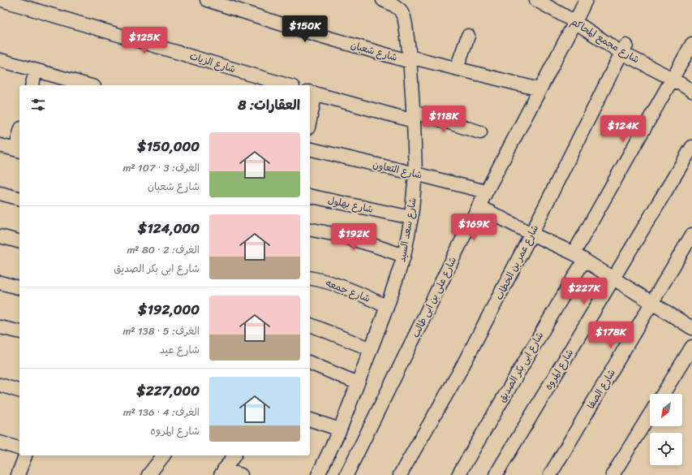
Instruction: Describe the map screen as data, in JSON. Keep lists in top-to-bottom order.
{
  "streets": {
    "street": [
      "شارع مجمع المحاكم",
      "شارع شعبان",
      "شارع الزيات",
      "شارع التعاون",
      "شارع بهلول",
      "شارع سعد السيد",
      "شارع عمر بن الخطاب",
      "شارع جمعه",
      "شارع على بن ابى طالب",
      "شارع ابى بكر الصديق",
      "شارع المروه",
      "شارع الصفا"
    ]
  },
  "crossings": [
    ["شارع مجمع المحاكم", "شارع عمر بن الخطاب"],
    ["شارع مجمع المحاكم", "شارع على بن ابى طالب"],
    ["شارع مجمع المحاكم", "شارع ابى بكر الصديق"],
    ["شارع شعبان", "شارع سعد السيد"],
    ["شارع شعبان", "شارع على بن ابى طالب"],
    ["شارع التعاون", "شارع سعد السيد"],
    ["شارع التعاون", "شارع على بن ابى طالب"],
    ["شارع بهلول", "شارع سعد السيد"],
    ["شارع سعد السيد", "شارع جمعه"]
  ],
  "north": "bottom left",
  "page": {
    "price": [
      "$150K",
      "$125K",
      "$118K",
      "$124K",
      "$169K",
      "$192K",
      "$227K",
      "$178K"
    ],
    "heading": "العقارات: 8",
    "list": [
      {
        "name": "$150,000",
        "note": "الغرف: 3 · 107 m² · شارع شعبان"
      },
      {
        "name": "$124,000",
        "note": "الغرف: 2 · 80 m² · شارع ابى بكر الصديق"
      },
      {
        "name": "$192,000",
        "note": "الغرف: 5 · 138 m² · شارع عيد"
      },
      {
        "name": "$227,000",
        "note": "الغرف: 4 · 136 m² · شارع المروه"
      }
    ]
  }
}
